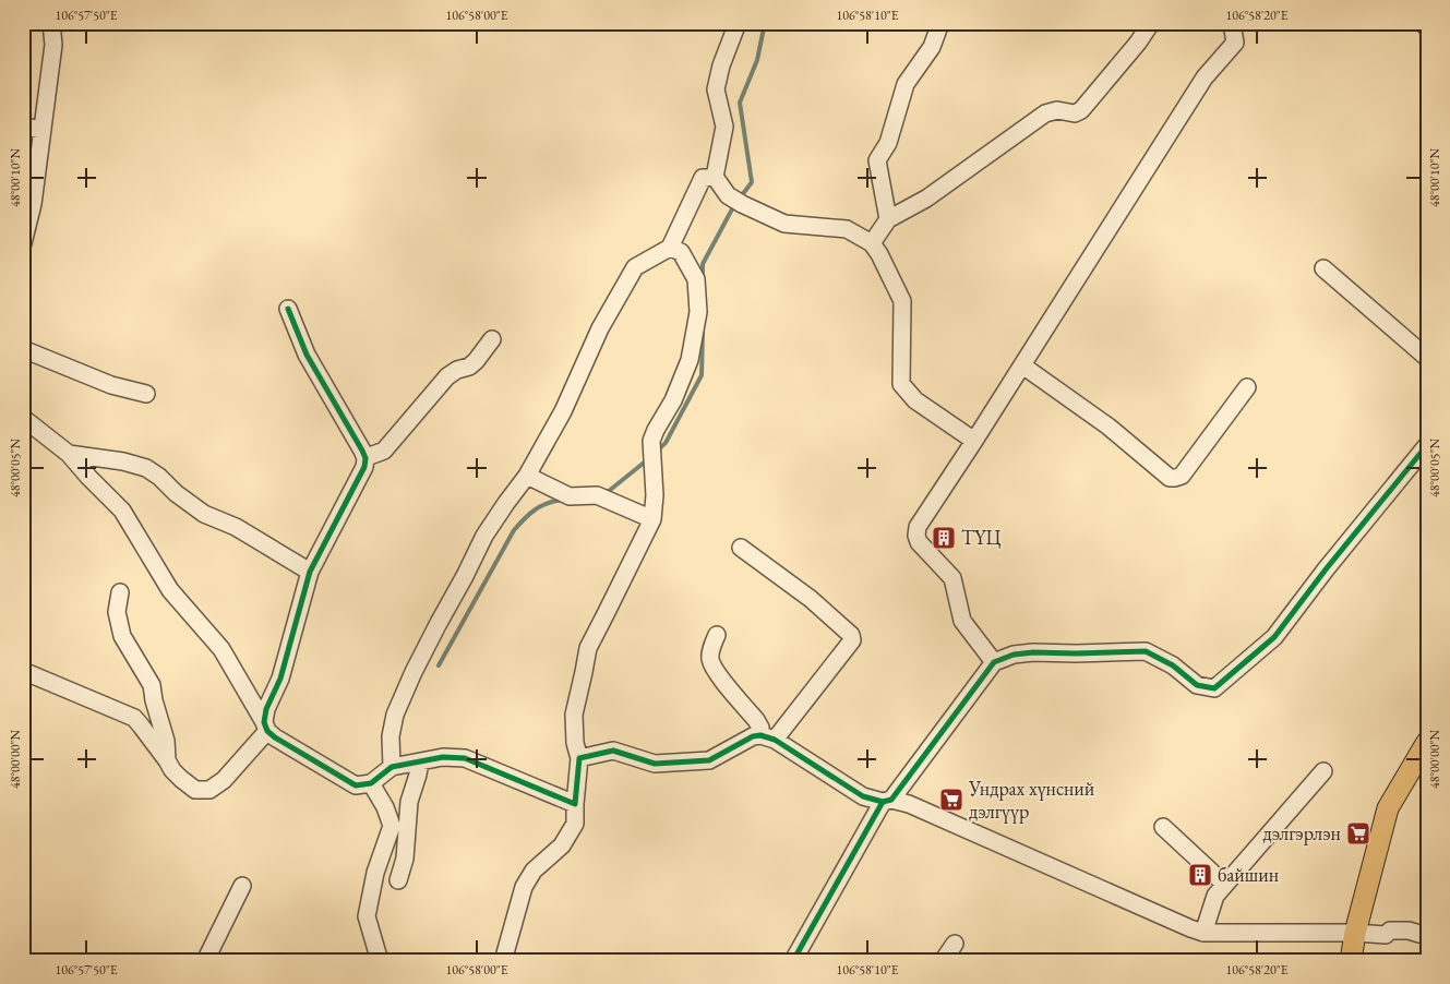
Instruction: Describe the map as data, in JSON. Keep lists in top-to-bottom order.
{
  "places": {
    "building": ["ТҮЦ", "байшин"],
    "supermarket": ["Ундрах хүнсний дэлгүүр", "дэлгэрлэн"]
  },
  "coordinates": [
    "106°57'50\"E",
    "106°58'00\"E",
    "106°58'10\"E",
    "106°58'20\"E",
    "48°00'10\"N",
    "48°00'05\"N",
    "48°00'00\"N"
  ]
}
